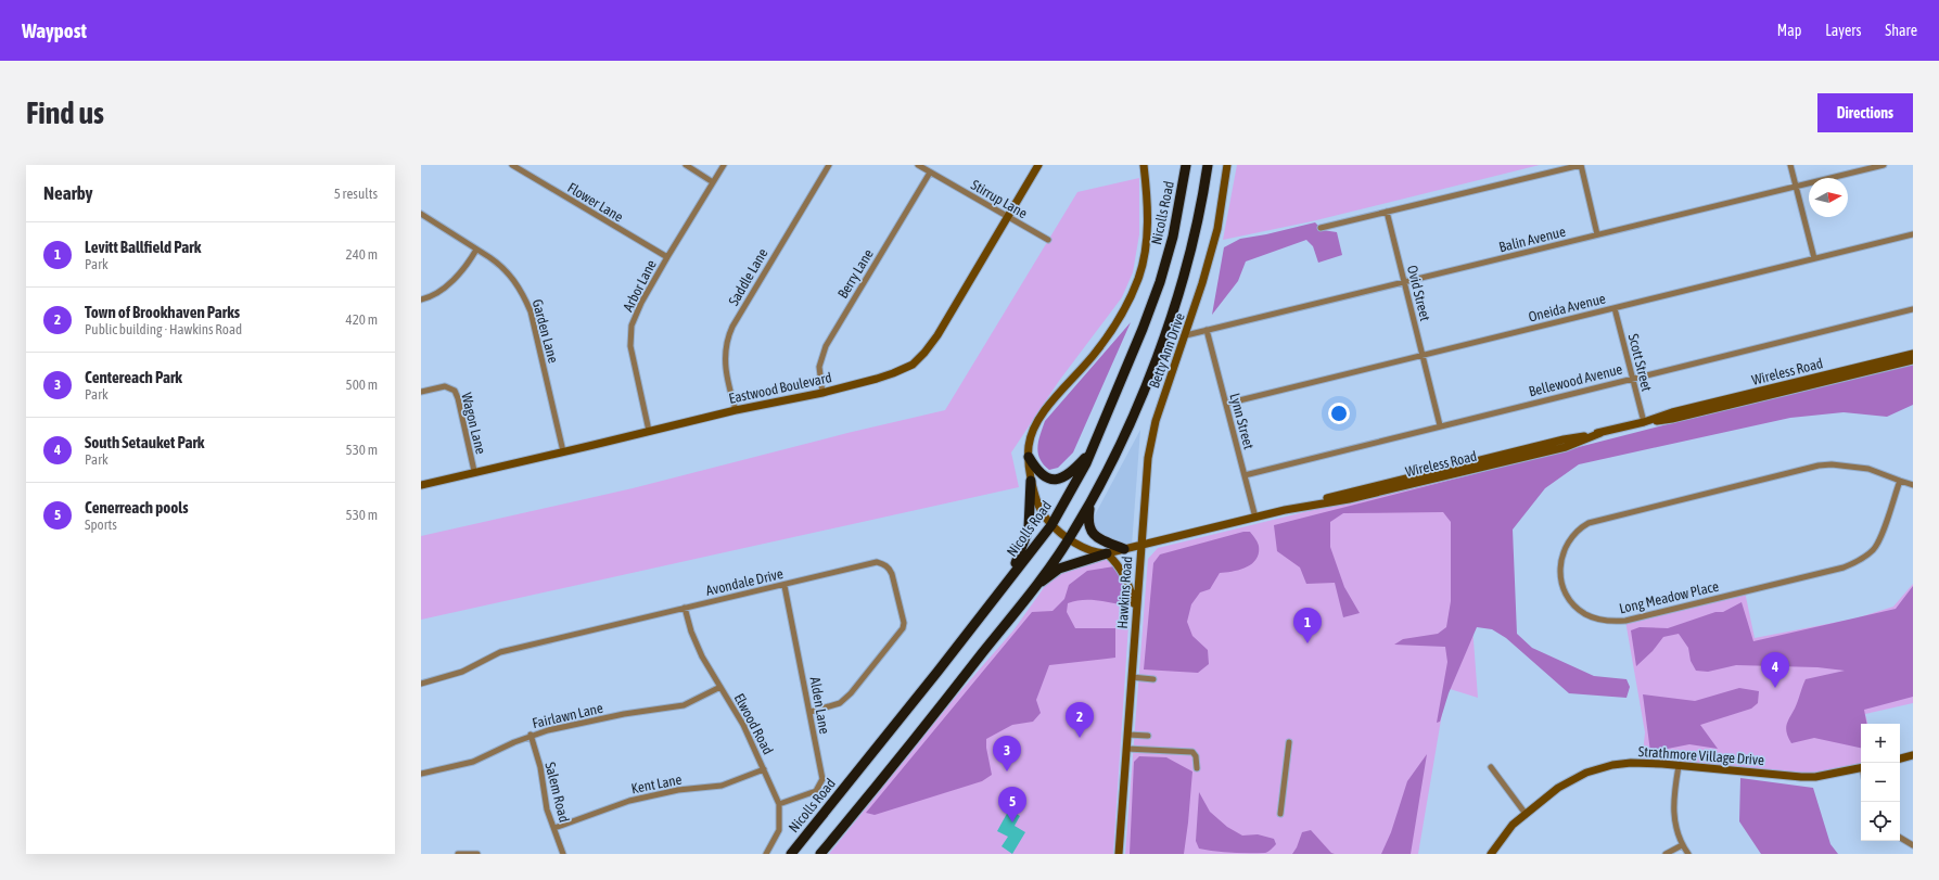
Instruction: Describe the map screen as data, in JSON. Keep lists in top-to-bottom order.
{
  "streets": {
    "highway": ["Nicolls Road"],
    "street": [
      "Stirrup Lane",
      "Flower Lane",
      "Balin Avenue",
      "Berry Lane",
      "Saddle Lane",
      "Arbor Lane",
      "Ovid Street",
      "Oneida Avenue",
      "Garden Lane",
      "Betty Ann Drive",
      "Scott Street",
      "Wireless Road",
      "Bellewood Avenue",
      "Eastwood Boulevard",
      "Lynn Street",
      "Wagon Lane",
      "Avondale Drive",
      "Hawkins Road",
      "Long Meadow Place",
      "Alden Lane",
      "Fairlawn Lane",
      "Elwood Road",
      "Strathmore Village Drive",
      "Kent Lane",
      "Salem Road"
    ]
  },
  "crossings": [
    ["Stirrup Lane", "Berry Lane"],
    ["Stirrup Lane", "Eastwood Boulevard"],
    ["Flower Lane", "Arbor Lane"],
    ["Nicolls Road", "Hawkins Road"],
    ["Balin Avenue", "Ovid Street"],
    ["Balin Avenue", "Betty Ann Drive"],
    ["Balin Avenue", "Lynn Street"],
    ["Berry Lane", "Eastwood Boulevard"],
    ["Saddle Lane", "Eastwood Boulevard"],
    ["Arbor Lane", "Eastwood Boulevard"],
    ["Ovid Street", "Oneida Avenue"],
    ["Ovid Street", "Bellewood Avenue"],
    ["Oneida Avenue", "Scott Street"],
    ["Oneida Avenue", "Lynn Street"],
    ["Garden Lane", "Eastwood Boulevard"],
    ["Betty Ann Drive", "Wireless Road"],
    ["Betty Ann Drive", "Hawkins Road"],
    ["Scott Street", "Wireless Road"],
    ["Scott Street", "Bellewood Avenue"],
    ["Wireless Road", "Lynn Street"],
    ["Wireless Road", "Hawkins Road"],
    ["Bellewood Avenue", "Lynn Street"],
    ["Eastwood Boulevard", "Wagon Lane"],
    ["Avondale Drive", "Alden Lane"],
    ["Avondale Drive", "Elwood Road"],
    ["Alden Lane", "Elwood Road"],
    ["Fairlawn Lane", "Elwood Road"],
    ["Fairlawn Lane", "Salem Road"],
    ["Elwood Road", "Kent Lane"],
    ["Kent Lane", "Salem Road"]
  ],
  "north": "right",
  "page": {
    "header": "Waypost",
    "nav": ["Map", "Layers", "Share"],
    "buttons": "Directions",
    "title": "Find us",
    "heading": ["Nearby", "5 results"],
    "list": [
      {
        "mark": "1",
        "name": "Levitt Ballfield Park",
        "note": "Park",
        "value": "240 m"
      },
      {
        "mark": "2",
        "name": "Town of Brookhaven Parks",
        "note": "Public building · Hawkins Road",
        "value": "420 m"
      },
      {
        "mark": "3",
        "name": "Centereach Park",
        "note": "Park",
        "value": "500 m"
      },
      {
        "mark": "4",
        "name": "South Setauket Park",
        "note": "Park",
        "value": "530 m"
      },
      {
        "mark": "5",
        "name": "Cenerreach pools",
        "note": "Sports",
        "value": "530 m"
      }
    ],
    "pins": [
      "1",
      "4",
      "2",
      "3",
      "5"
    ],
    "map_buttons": ["+", "−"]
  }
}
